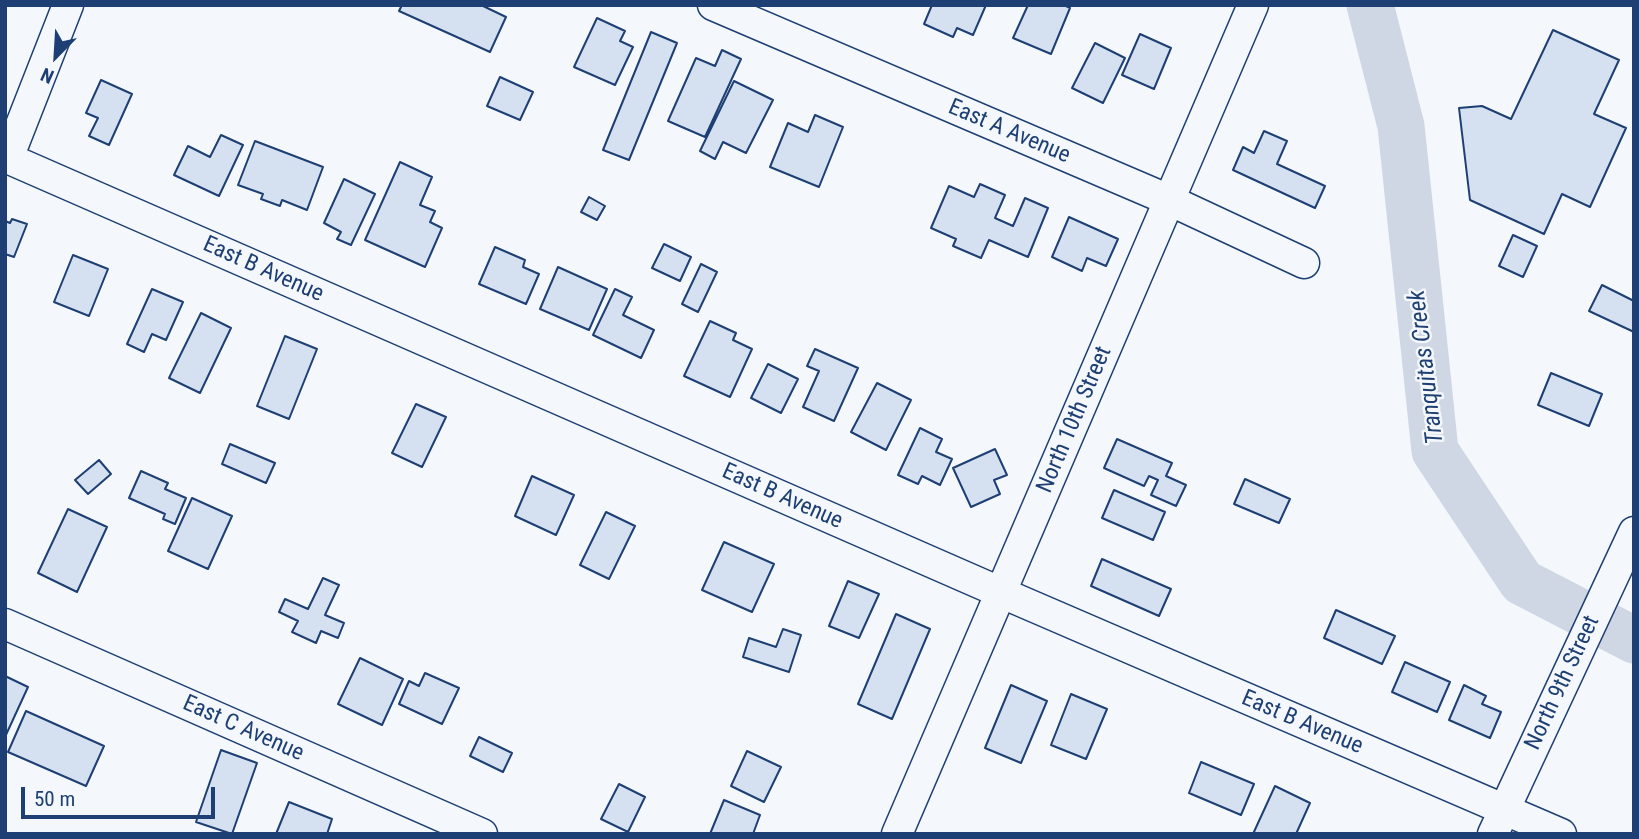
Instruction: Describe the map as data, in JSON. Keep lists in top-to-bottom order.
{
  "streets": {
    "street": [
      "East A Avenue",
      "East B Avenue",
      "North 10th Street",
      "North 9th Street",
      "East C Avenue"
    ]
  },
  "crossings": [
    ["East A Avenue", "North 10th Street"],
    ["East B Avenue", "North 10th Street"],
    ["East B Avenue", "North 9th Street"]
  ],
  "water": ["Tranquitas Creek"],
  "scale_bar": "50 m",
  "north": "bottom left"
}
